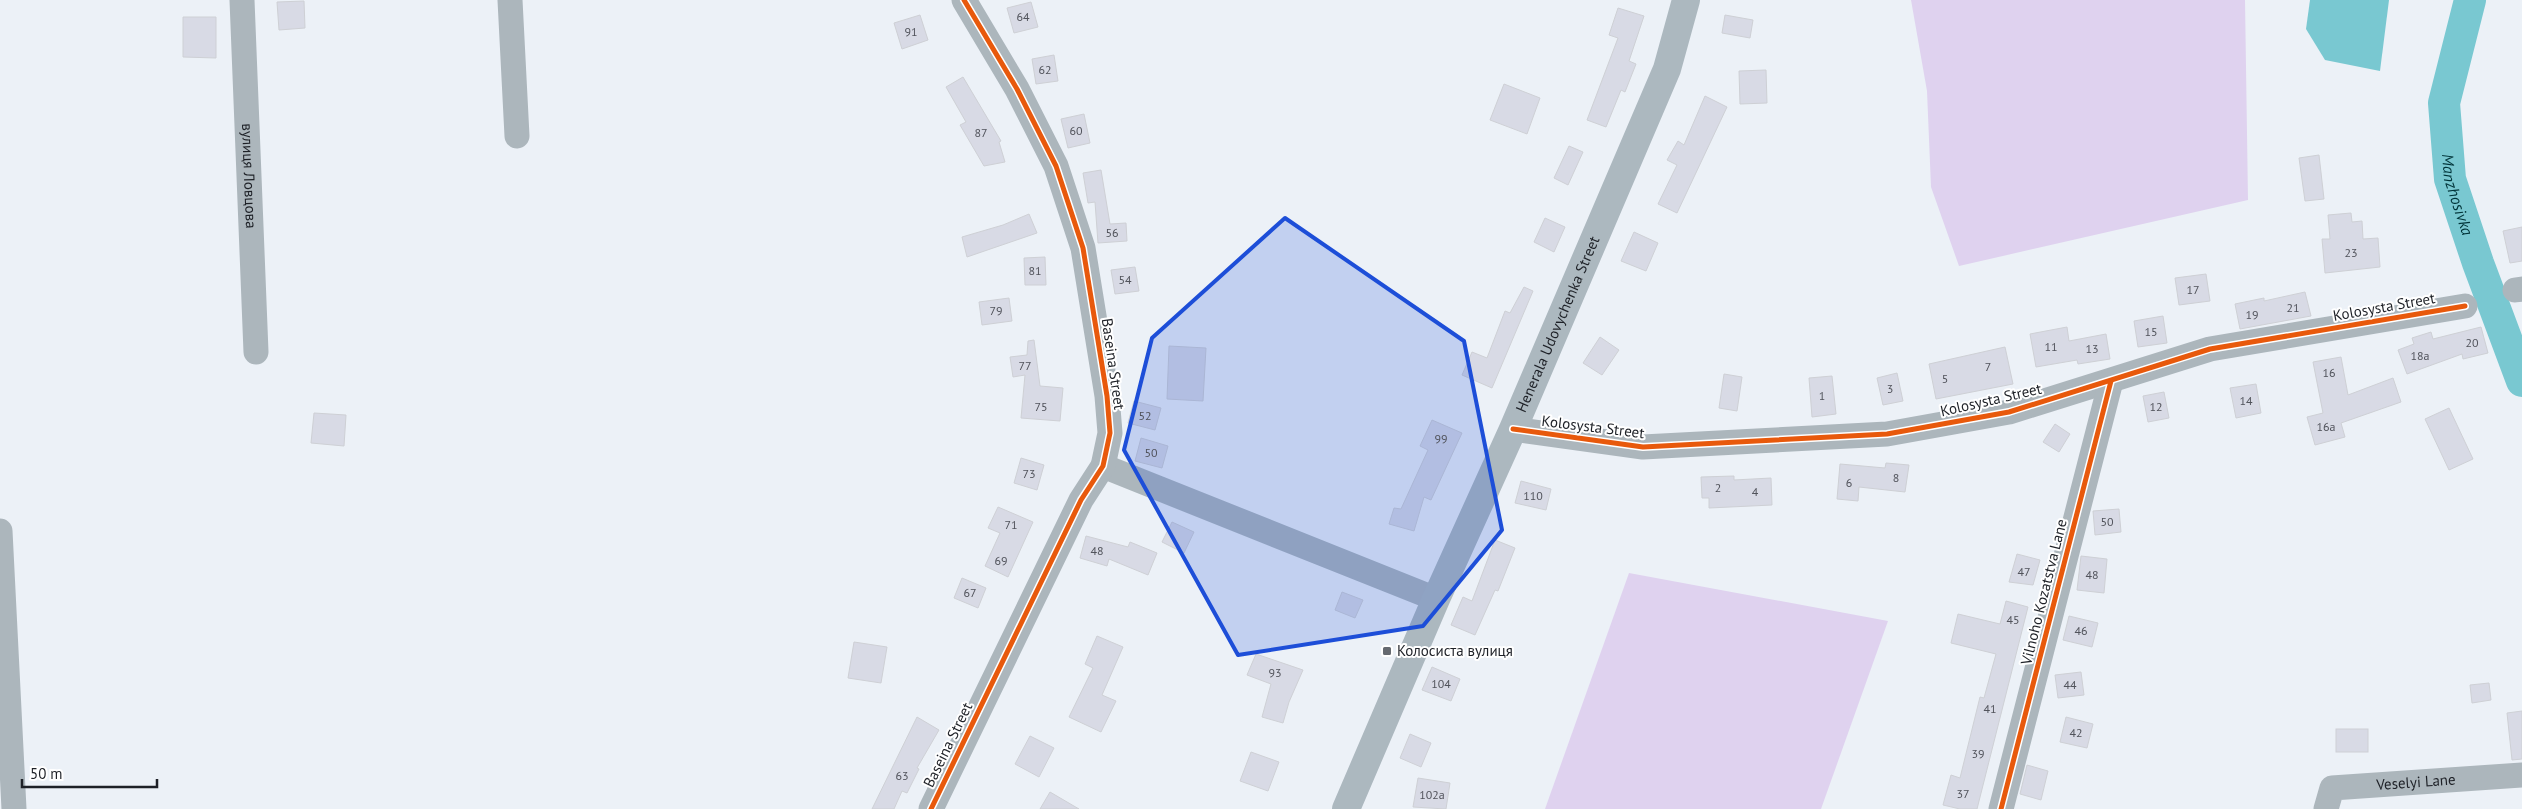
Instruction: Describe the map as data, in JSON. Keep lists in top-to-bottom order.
{
  "streets": {
    "main road": ["Henerala Udovychenka Street"],
    "street": [
      "вулиця Ловцова",
      "Kolosysta Street",
      "Baseina Street",
      "Vilnoho Kozatstva Lane",
      "Veselyi Lane"
    ]
  },
  "crossings": [
    ["Kolosysta Street", "Henerala Udovychenka Street"],
    ["Kolosysta Street", "Vilnoho Kozatstva Lane"]
  ],
  "water": ["Manzhosivka"],
  "places": {
    "transit": ["Колосиста вулиця"]
  },
  "house_numbers": [
    "64",
    "91",
    "62",
    "60",
    "87",
    "56",
    "23",
    "81",
    "54",
    "17",
    "21",
    "79",
    "19",
    "15",
    "20",
    "11",
    "13",
    "18а",
    "77",
    "7",
    "16",
    "5",
    "3",
    "1",
    "14",
    "75",
    "12",
    "52",
    "16а",
    "99",
    "50",
    "73",
    "8",
    "6",
    "2",
    "4",
    "110",
    "50",
    "71",
    "48",
    "69",
    "47",
    "48",
    "67",
    "45",
    "46",
    "93",
    "104",
    "44",
    "41",
    "42",
    "39",
    "63",
    "37",
    "102а"
  ],
  "scale_bar": "50 m"
}
